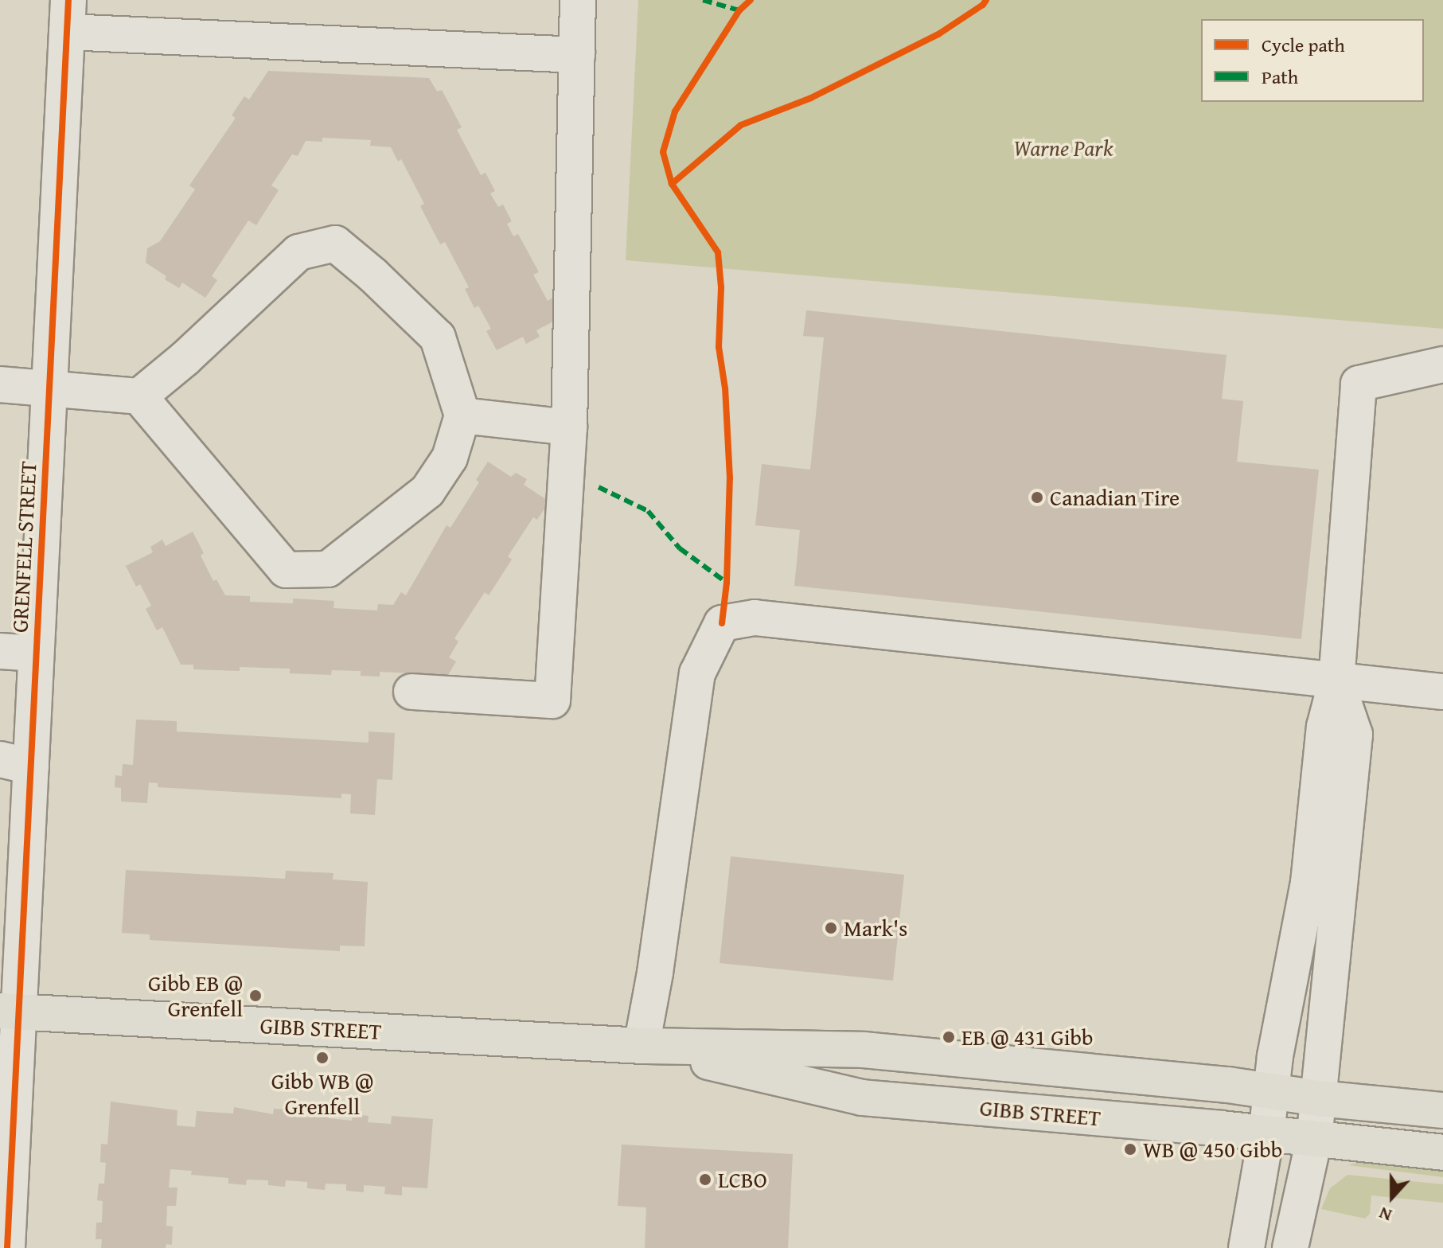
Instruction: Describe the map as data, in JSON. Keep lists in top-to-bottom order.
{
  "streets": {
    "main road": ["GIBB STREET"],
    "street": ["GRENFELL STREET"]
  },
  "crossings": [
    ["GRENFELL STREET", "GIBB STREET"]
  ],
  "parks": ["Warne Park"],
  "places": [
    "Canadian Tire",
    "Mark's",
    "Gibb EB @ Grenfell",
    "EB @ 431 Gibb",
    "Gibb WB @ Grenfell",
    "WB @ 450 Gibb",
    "LCBO"
  ],
  "legend": ["Cycle path", "Path"],
  "north": "bottom"
}
